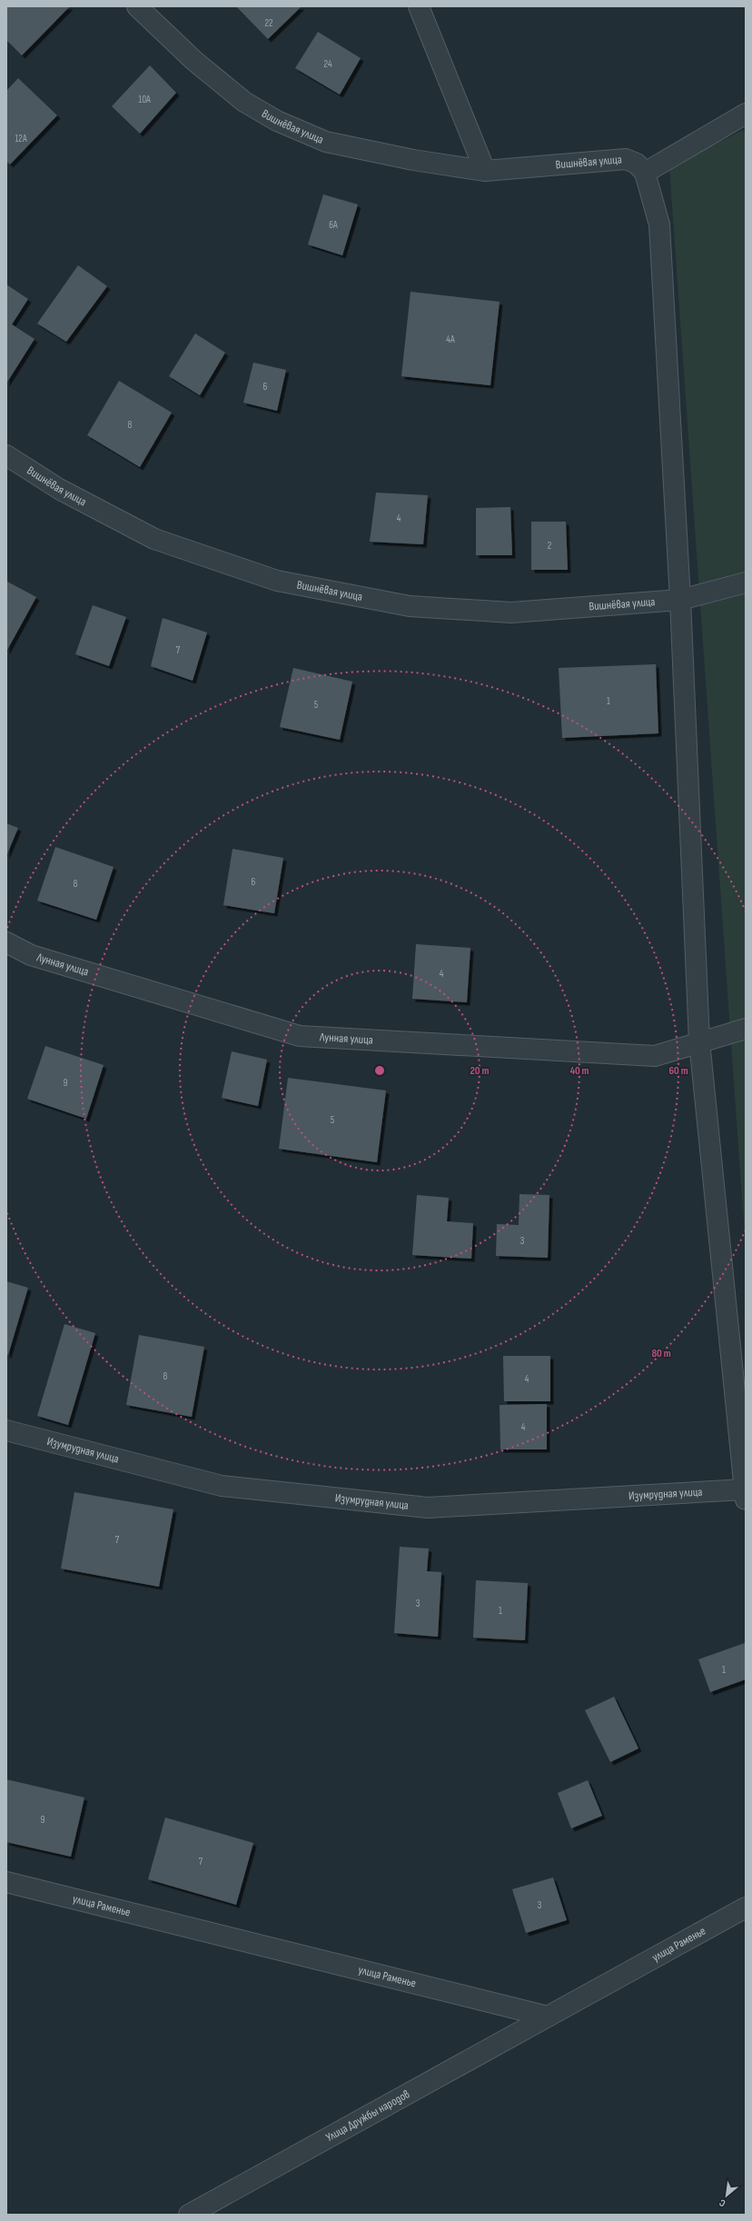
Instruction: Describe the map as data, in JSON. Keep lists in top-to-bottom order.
{
  "streets": {
    "street": [
      "Вишнёвая улица",
      "Лунная улица",
      "Изумрудная улица",
      "улица Раменье",
      "Улица Дружбы народов"
    ]
  },
  "crossings": [
    ["улица Раменье", "Улица Дружбы народов"]
  ],
  "house_numbers": [
    "22",
    "24",
    "10А",
    "12А",
    "6А",
    "4А",
    "6",
    "8",
    "4",
    "2",
    "7",
    "1",
    "5",
    "6",
    "8",
    "4",
    "9",
    "5",
    "3",
    "8",
    "4",
    "4",
    "7",
    "3",
    "1",
    "1",
    "9",
    "7",
    "3"
  ],
  "north": "bottom left",
  "rings": [
    "20 m",
    "40 m",
    "60 m",
    "80 m"
  ]
}
